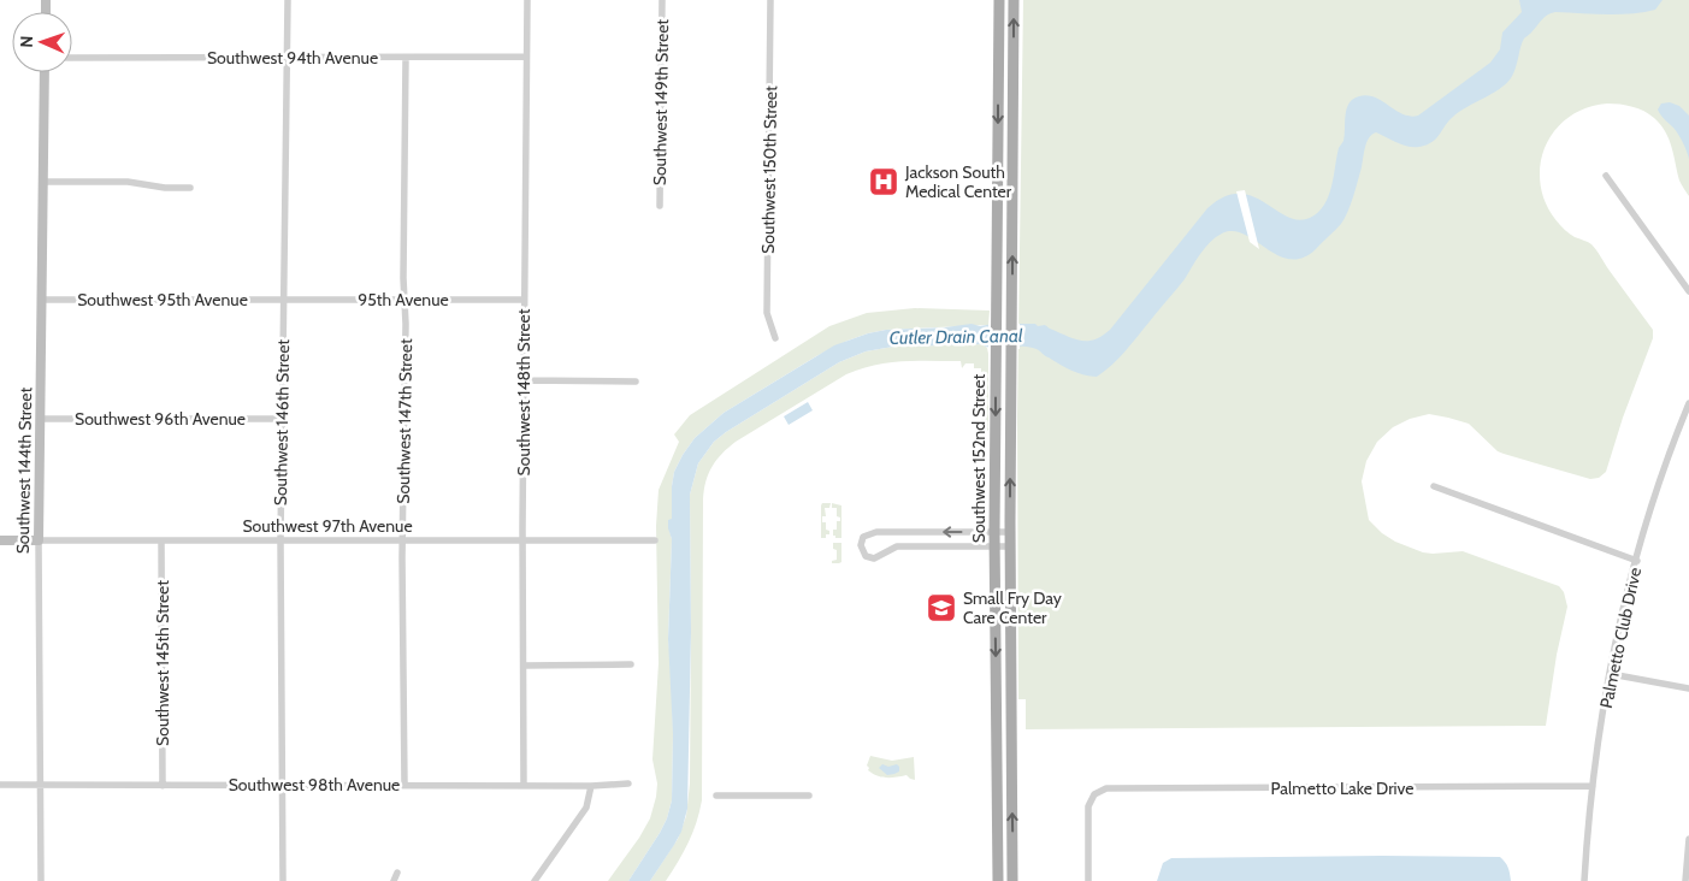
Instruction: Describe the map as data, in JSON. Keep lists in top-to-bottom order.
{
  "streets": {
    "main road": ["Southwest 152nd Street"],
    "street": [
      "Southwest 94th Avenue",
      "Southwest 149th Street",
      "Southwest 150th Street",
      "Southwest 95th Avenue",
      "95th Avenue",
      "Southwest 148th Street",
      "Southwest 96th Avenue",
      "Southwest 147th Street",
      "Southwest 146th Street",
      "Southwest 144th Street",
      "Southwest 97th Avenue",
      "Palmetto Club Drive",
      "Southwest 145th Street",
      "Southwest 98th Avenue",
      "Palmetto Lake Drive"
    ]
  },
  "crossings": [
    ["Southwest 94th Avenue", "Southwest 148th Street"],
    ["Southwest 94th Avenue", "Southwest 147th Street"],
    ["Southwest 94th Avenue", "Southwest 146th Street"],
    ["Southwest 95th Avenue", "95th Avenue"],
    ["Southwest 95th Avenue", "Southwest 146th Street"],
    ["Southwest 95th Avenue", "Southwest 144th Street"],
    ["95th Avenue", "Southwest 148th Street"],
    ["95th Avenue", "Southwest 147th Street"],
    ["95th Avenue", "Southwest 146th Street"],
    ["Southwest 148th Street", "Southwest 97th Avenue"],
    ["Southwest 148th Street", "Southwest 98th Avenue"],
    ["Southwest 96th Avenue", "Southwest 146th Street"],
    ["Southwest 96th Avenue", "Southwest 144th Street"],
    ["Southwest 147th Street", "Southwest 97th Avenue"],
    ["Southwest 147th Street", "Southwest 98th Avenue"],
    ["Southwest 146th Street", "Southwest 97th Avenue"],
    ["Southwest 146th Street", "Southwest 98th Avenue"],
    ["Southwest 144th Street", "Southwest 97th Avenue"],
    ["Southwest 144th Street", "Southwest 98th Avenue"],
    ["Southwest 97th Avenue", "Southwest 145th Street"],
    ["Palmetto Club Drive", "Palmetto Lake Drive"],
    ["Southwest 145th Street", "Southwest 98th Avenue"]
  ],
  "water": ["Cutler Drain Canal"],
  "places": {
    "hospital": ["Jackson South Medical Center"],
    "school or university": ["Small Fry Day Care Center"]
  },
  "north": "left"
}
